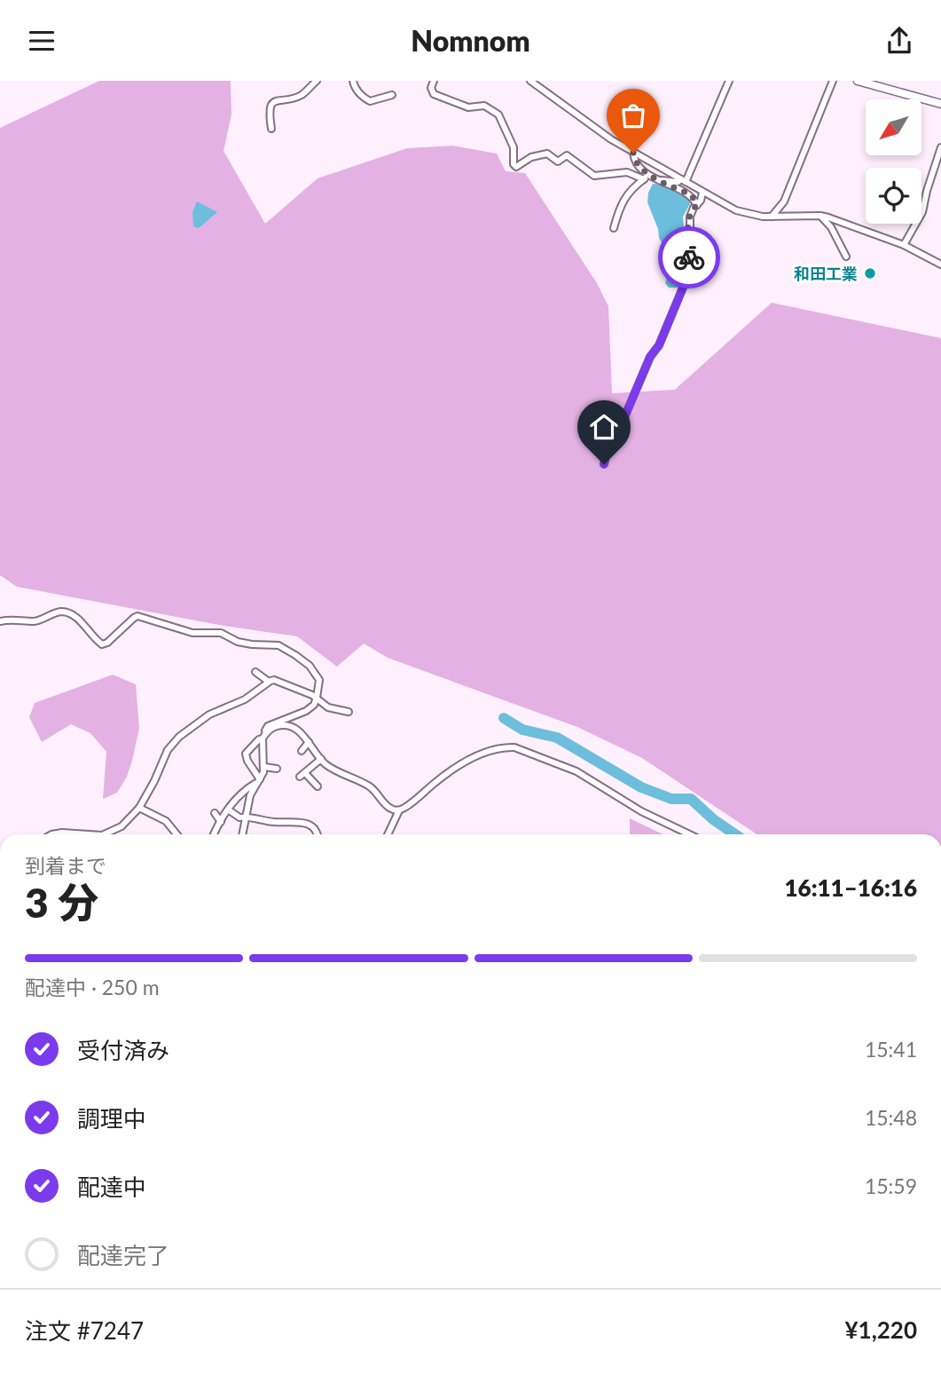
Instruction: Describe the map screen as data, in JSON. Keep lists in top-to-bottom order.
{
  "places": ["和田工業"],
  "north": "bottom left",
  "page": {
    "header": "Nomnom",
    "heading": ["3 分", "到着まで", "16:11–16:16"],
    "panel": ["注文 #7247", "¥1,220"],
    "bar": "配達中 · 250 m",
    "list": [
      ["受付済み", "15:41"],
      ["調理中", "15:48"],
      ["配達中", "15:59"],
      "配達完了"
    ]
  }
}
